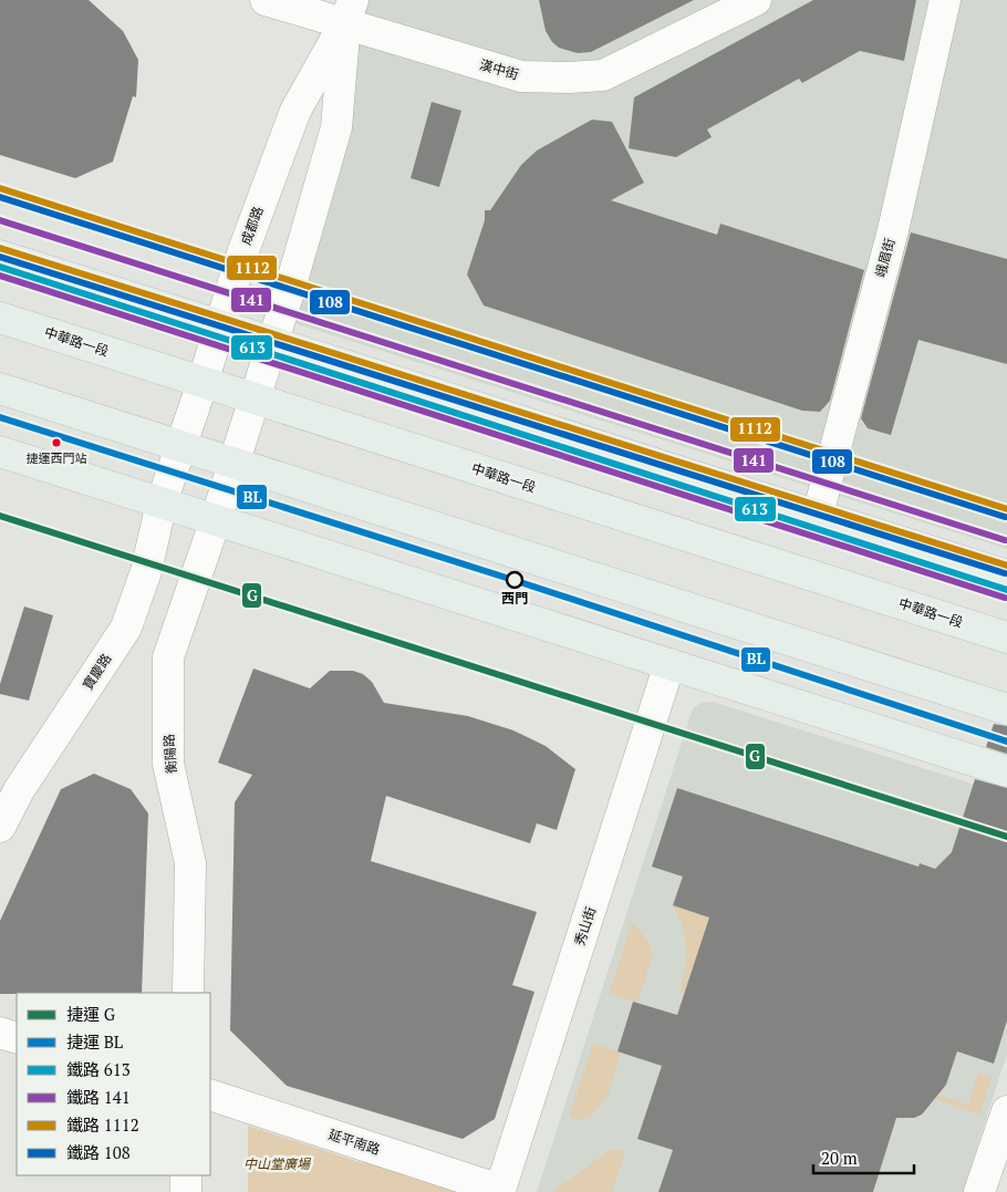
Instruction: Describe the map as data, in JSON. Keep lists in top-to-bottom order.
{
  "streets": {
    "main road": ["中華路一段"],
    "street": [
      "漢中街",
      "成都路",
      "峨眉街",
      "寶慶路",
      "衡陽路",
      "秀山街",
      "延平南路"
    ]
  },
  "crossings": [
    ["漢中街", "成都路"],
    ["成都路", "中華路一段"],
    ["成都路", "寶慶路"],
    ["秀山街", "延平南路"]
  ],
  "parks": ["中山堂廣場"],
  "places": ["捷運西門站", "西門"],
  "lines": [
    "rail line 1112",
    "rail line 108",
    "rail line 141",
    "rail line 613",
    "metro line BL",
    "metro line G"
  ],
  "legend": [
    "捷運 G",
    "捷運 BL",
    "鐵路 613",
    "鐵路 141",
    "鐵路 1112",
    "鐵路 108"
  ],
  "scale_bar": "20 m"
}
